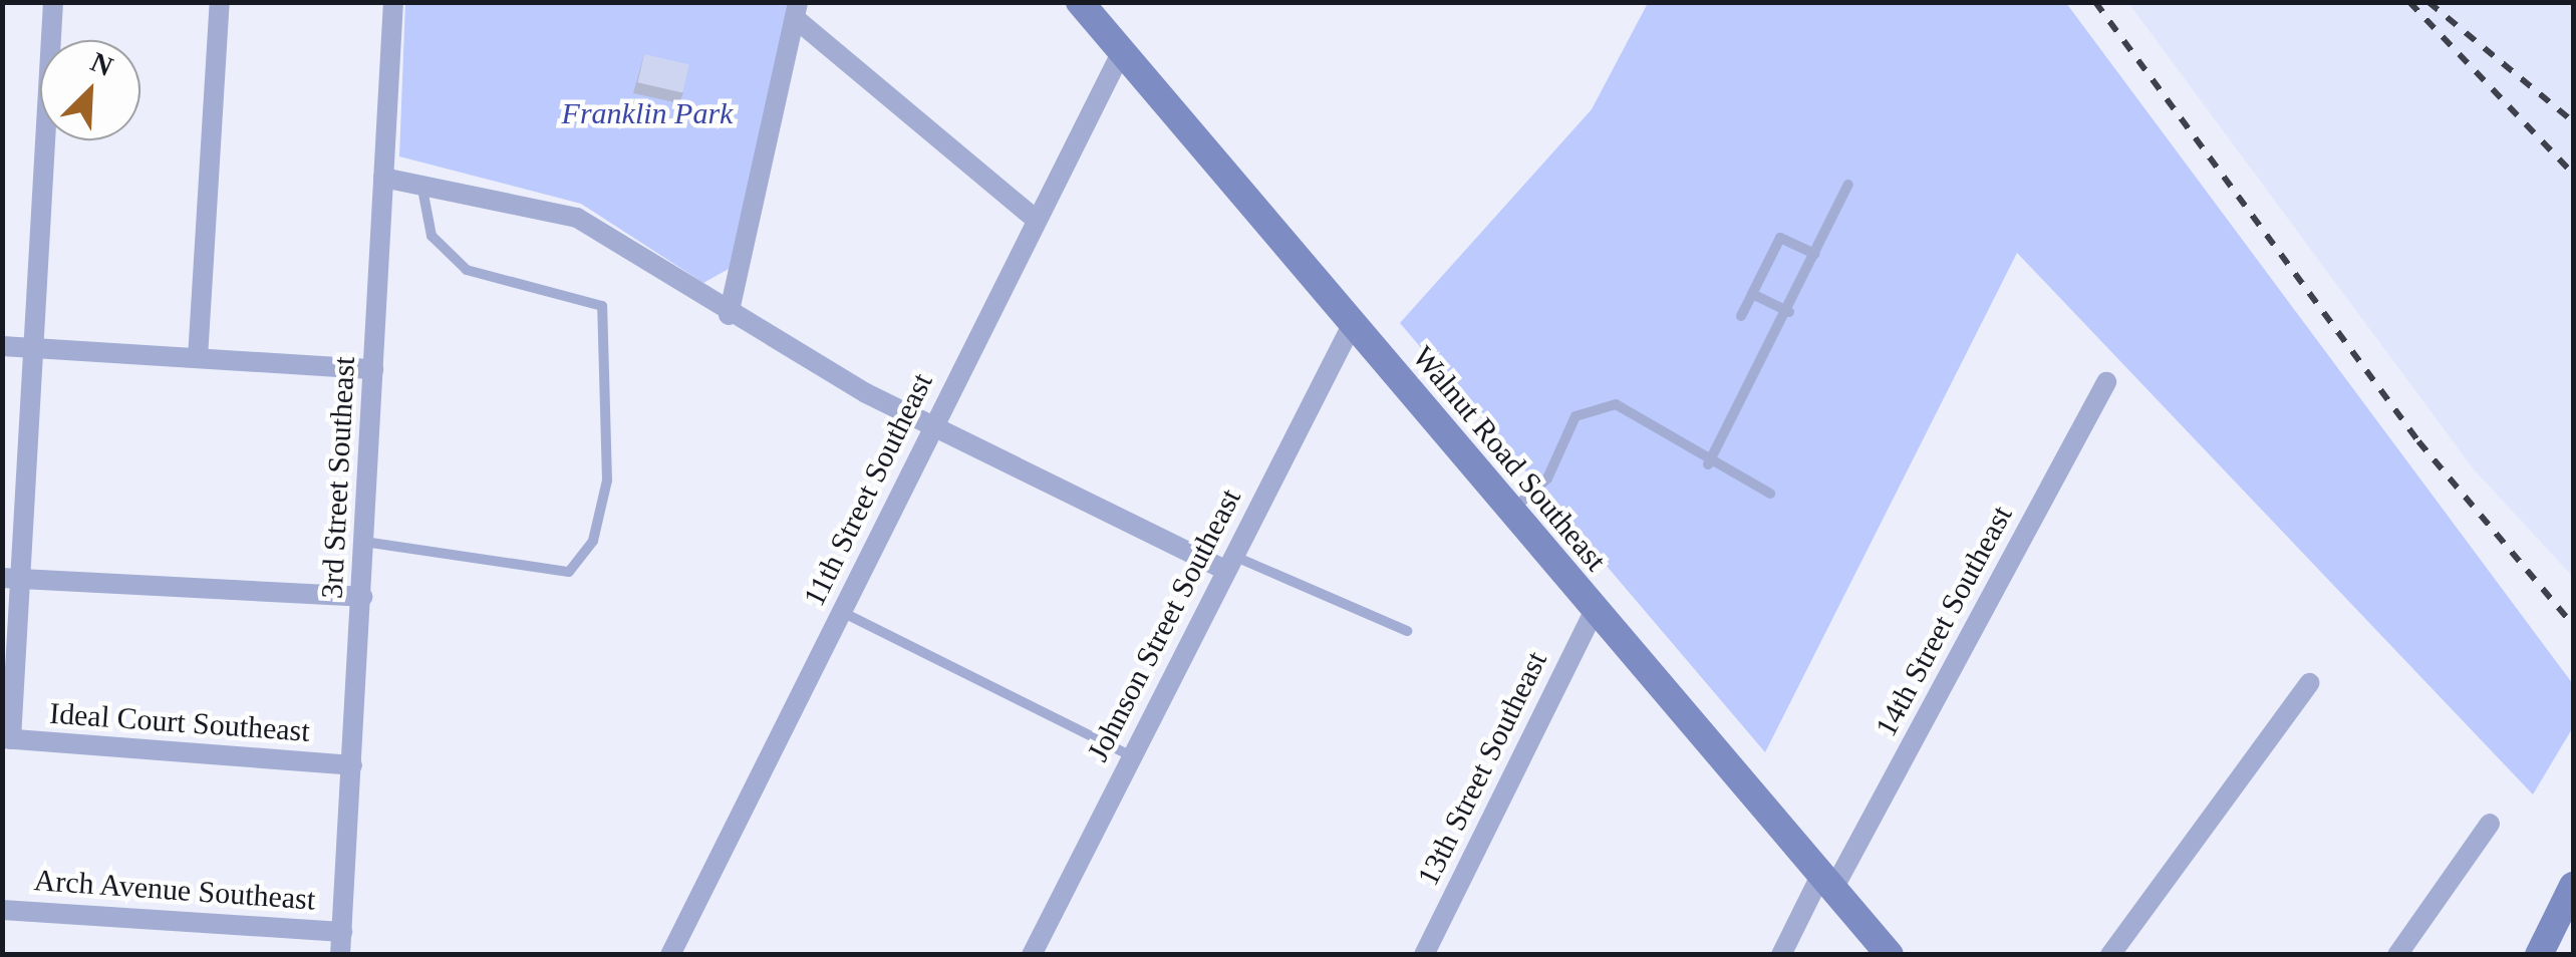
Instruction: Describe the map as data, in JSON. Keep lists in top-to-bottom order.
{
  "streets": {
    "main road": ["Walnut Road Southeast"],
    "street": [
      "3rd Street Southeast",
      "11th Street Southeast",
      "14th Street Southeast",
      "Johnson Street Southeast",
      "Ideal Court Southeast",
      "13th Street Southeast",
      "Arch Avenue Southeast"
    ]
  },
  "crossings": [
    ["Walnut Road Southeast", "11th Street Southeast"],
    ["Walnut Road Southeast", "14th Street Southeast"],
    ["Walnut Road Southeast", "Johnson Street Southeast"],
    ["Walnut Road Southeast", "13th Street Southeast"],
    ["3rd Street Southeast", "Ideal Court Southeast"],
    ["3rd Street Southeast", "Arch Avenue Southeast"]
  ],
  "parks": ["Franklin Park"],
  "north": "top right"
}
